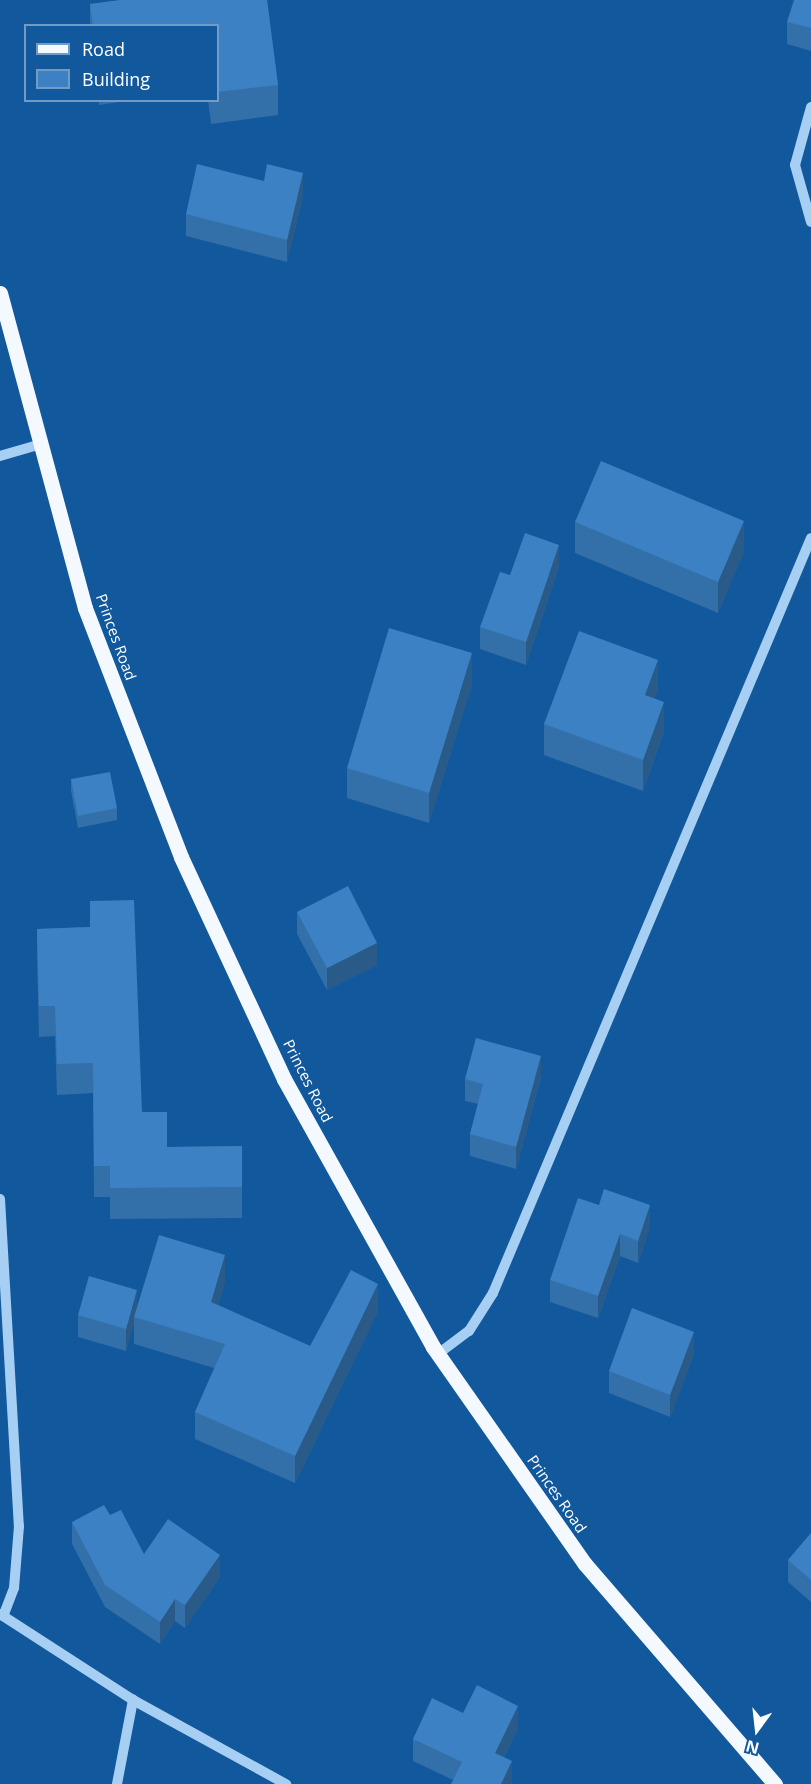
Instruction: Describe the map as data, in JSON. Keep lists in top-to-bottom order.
{
  "streets": {
    "main road": ["Princes Road"]
  },
  "legend": ["Road", "Building"],
  "north": "bottom"
}
